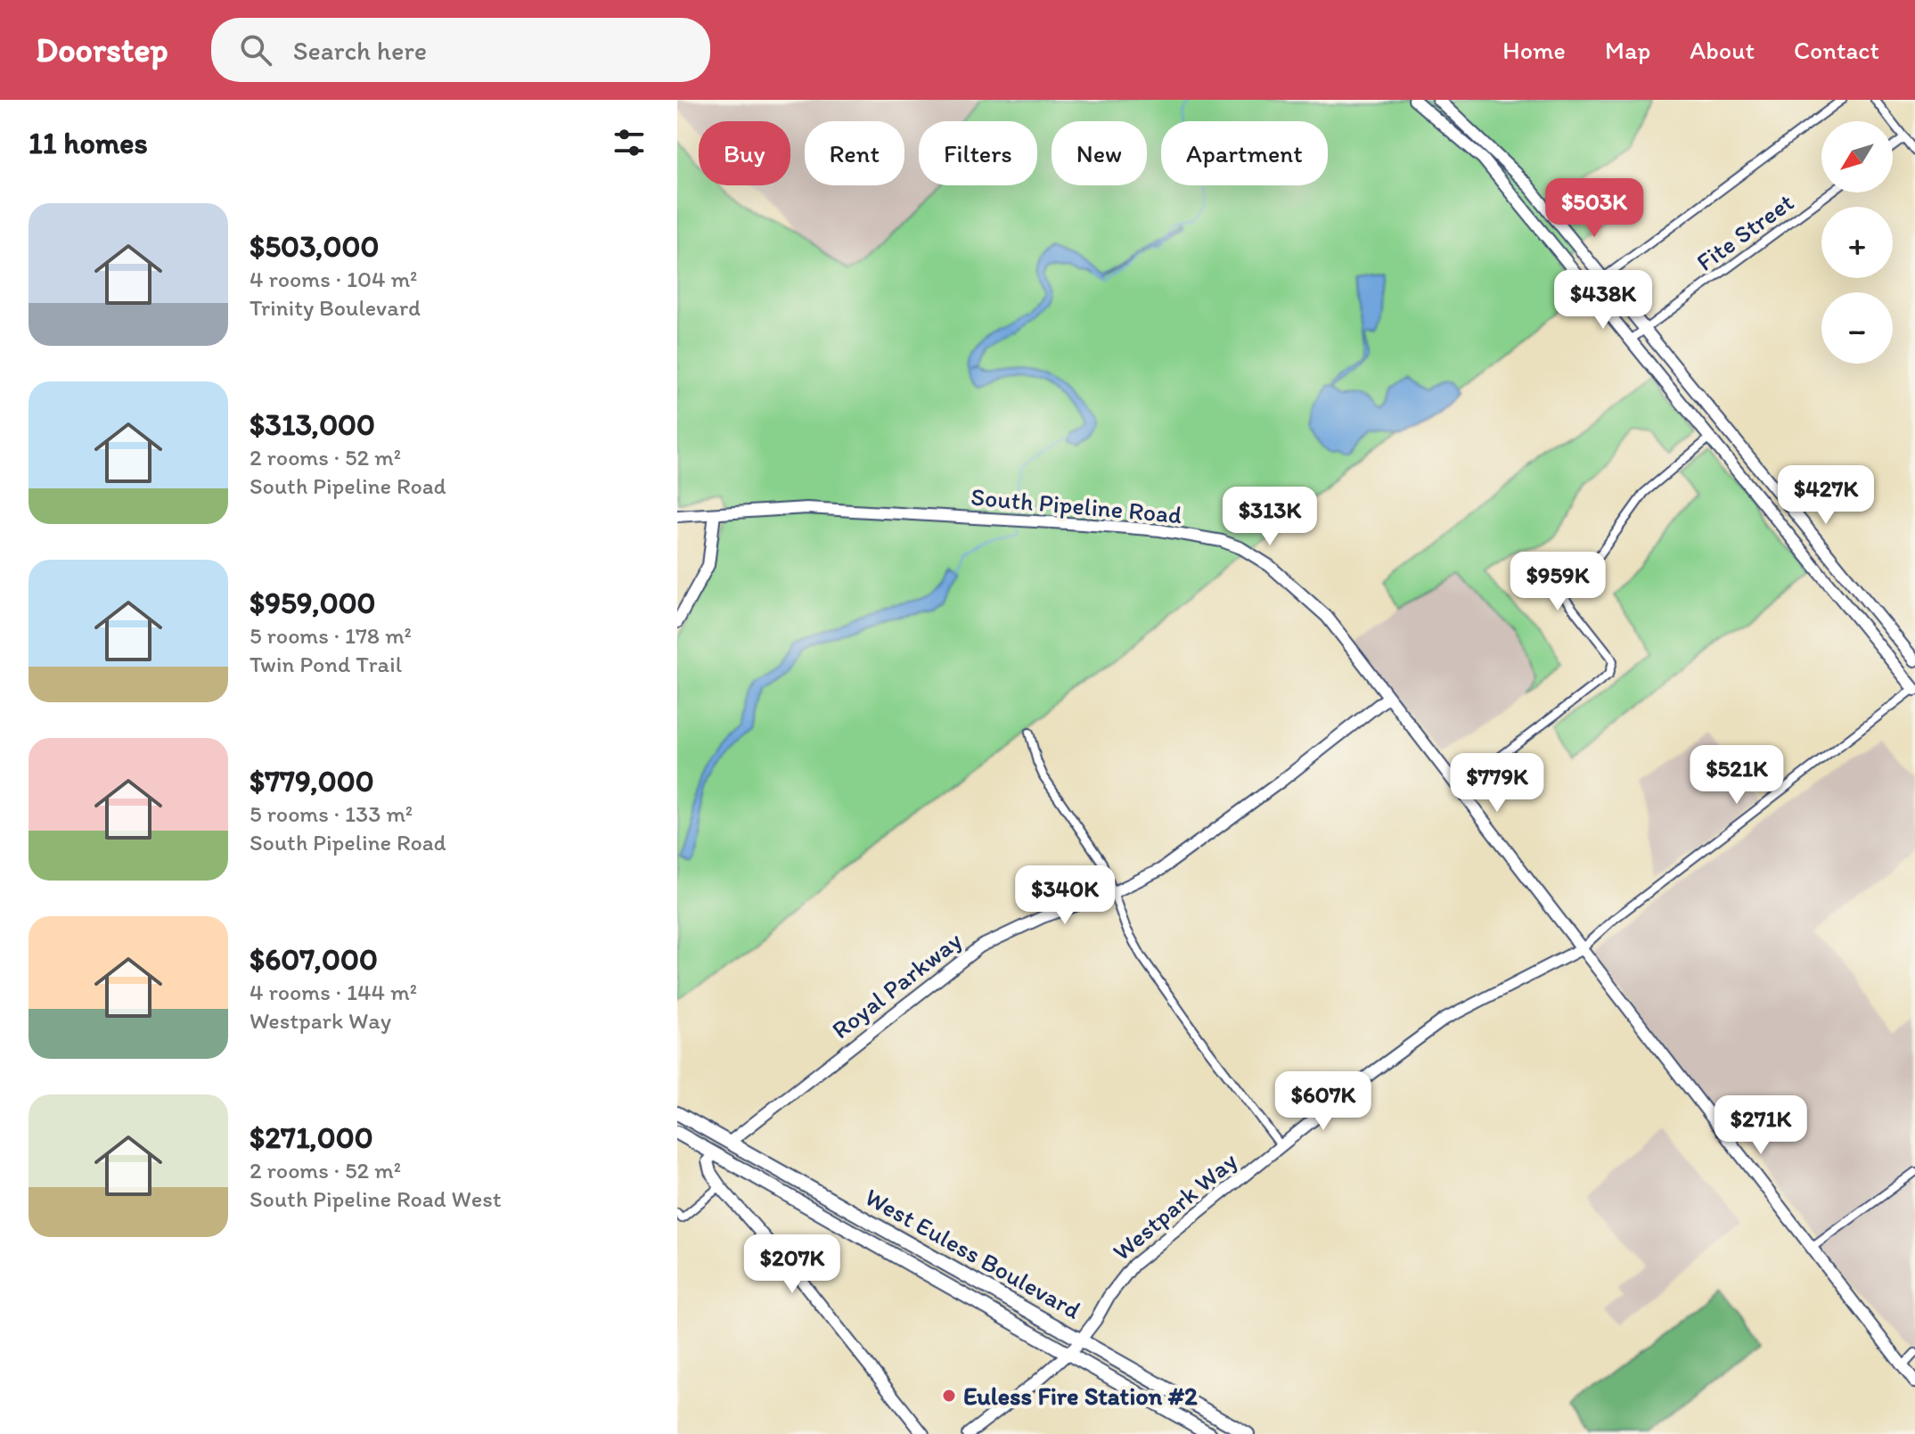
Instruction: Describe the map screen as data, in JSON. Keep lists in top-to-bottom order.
{
  "streets": {
    "main road": ["West Euless Boulevard"],
    "street": [
      "Fite Street",
      "South Pipeline Road",
      "Royal Parkway",
      "Westpark Way"
    ]
  },
  "crossings": [
    ["South Pipeline Road", "Royal Parkway"],
    ["South Pipeline Road", "Westpark Way"],
    ["Royal Parkway", "West Euless Boulevard"],
    ["Westpark Way", "West Euless Boulevard"]
  ],
  "places": ["Euless Fire Station #2"],
  "north": "bottom left",
  "page": {
    "header": "Doorstep",
    "search": "Search here",
    "nav": [
      "Home",
      "Map",
      "About",
      "Contact"
    ],
    "heading": "11 homes",
    "map_buttons": ["+", "−"],
    "chip": [
      "Buy",
      "Rent",
      "Filters",
      "New",
      "Apartment"
    ],
    "price": [
      "$503K",
      "$438K",
      "$427K",
      "$313K",
      "$959K",
      "$521K",
      "$779K",
      "$340K",
      "$607K",
      "$271K",
      "$207K"
    ],
    "list": [
      {
        "name": "$503,000",
        "note": "4 rooms · 104 m² · Trinity Boulevard"
      },
      {
        "name": "$313,000",
        "note": "2 rooms · 52 m² · South Pipeline Road"
      },
      {
        "name": "$959,000",
        "note": "5 rooms · 178 m² · Twin Pond Trail"
      },
      {
        "name": "$779,000",
        "note": "5 rooms · 133 m² · South Pipeline Road"
      },
      {
        "name": "$607,000",
        "note": "4 rooms · 144 m² · Westpark Way"
      },
      {
        "name": "$271,000",
        "note": "2 rooms · 52 m² · South Pipeline Road West"
      }
    ]
  }
}
